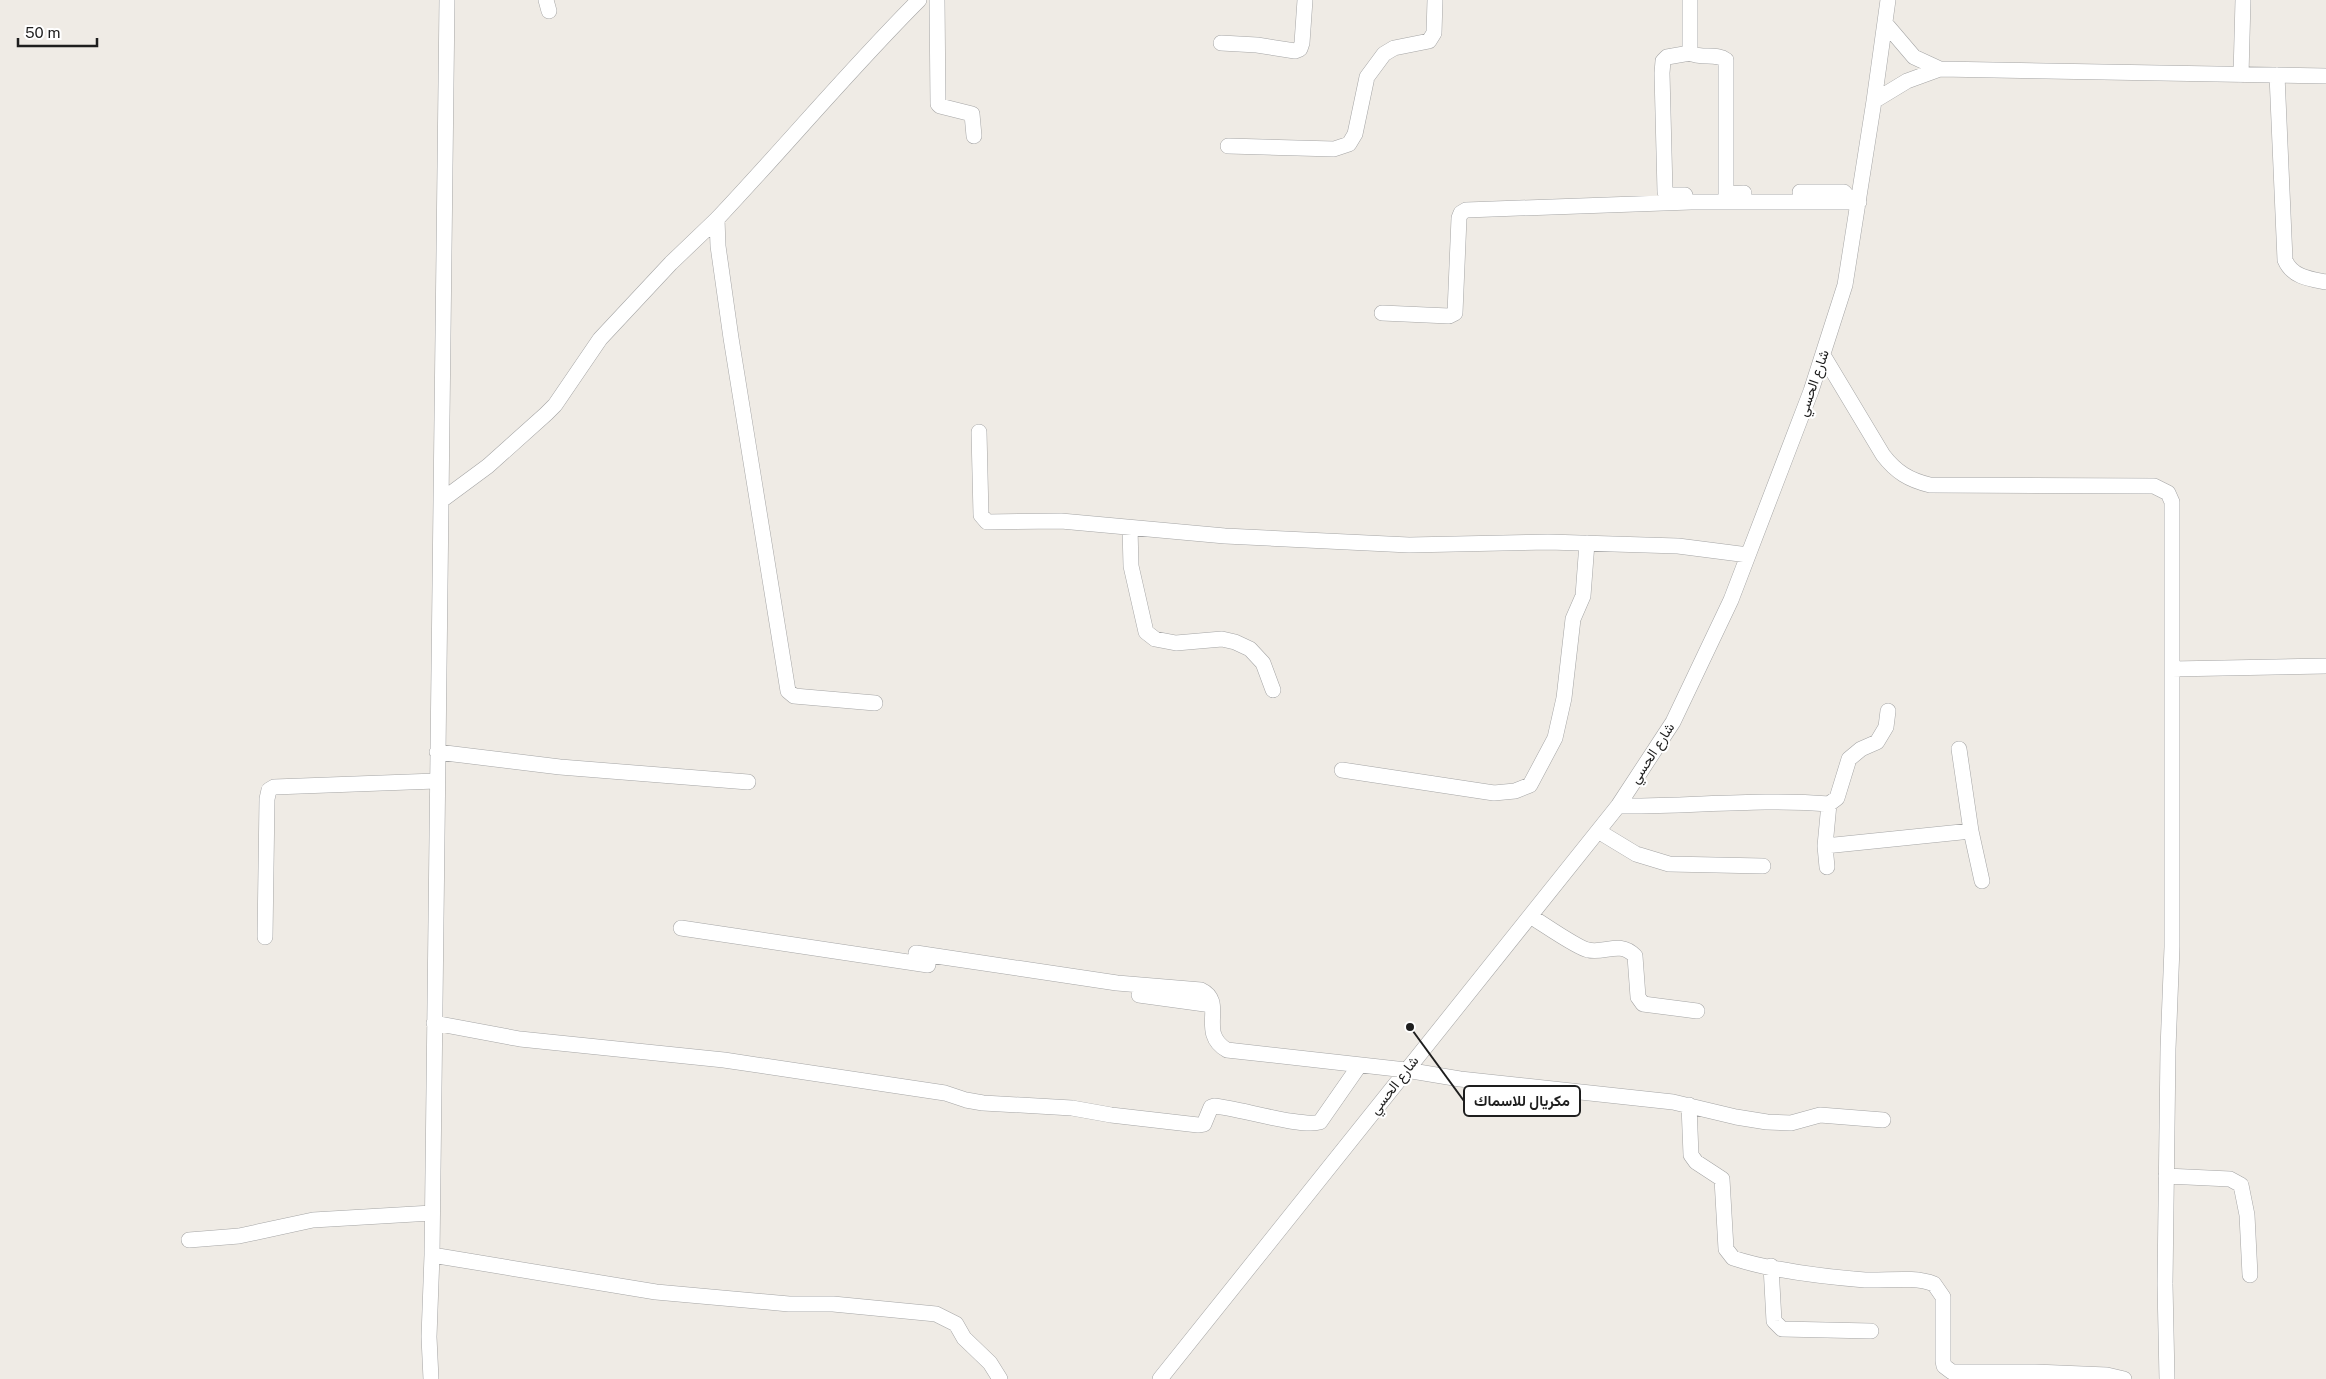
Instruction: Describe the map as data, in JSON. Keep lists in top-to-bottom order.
{
  "streets": {
    "street": ["شارع الحسي"]
  },
  "places": ["مكريال للاسماك"],
  "scale_bar": "50 m"
}
